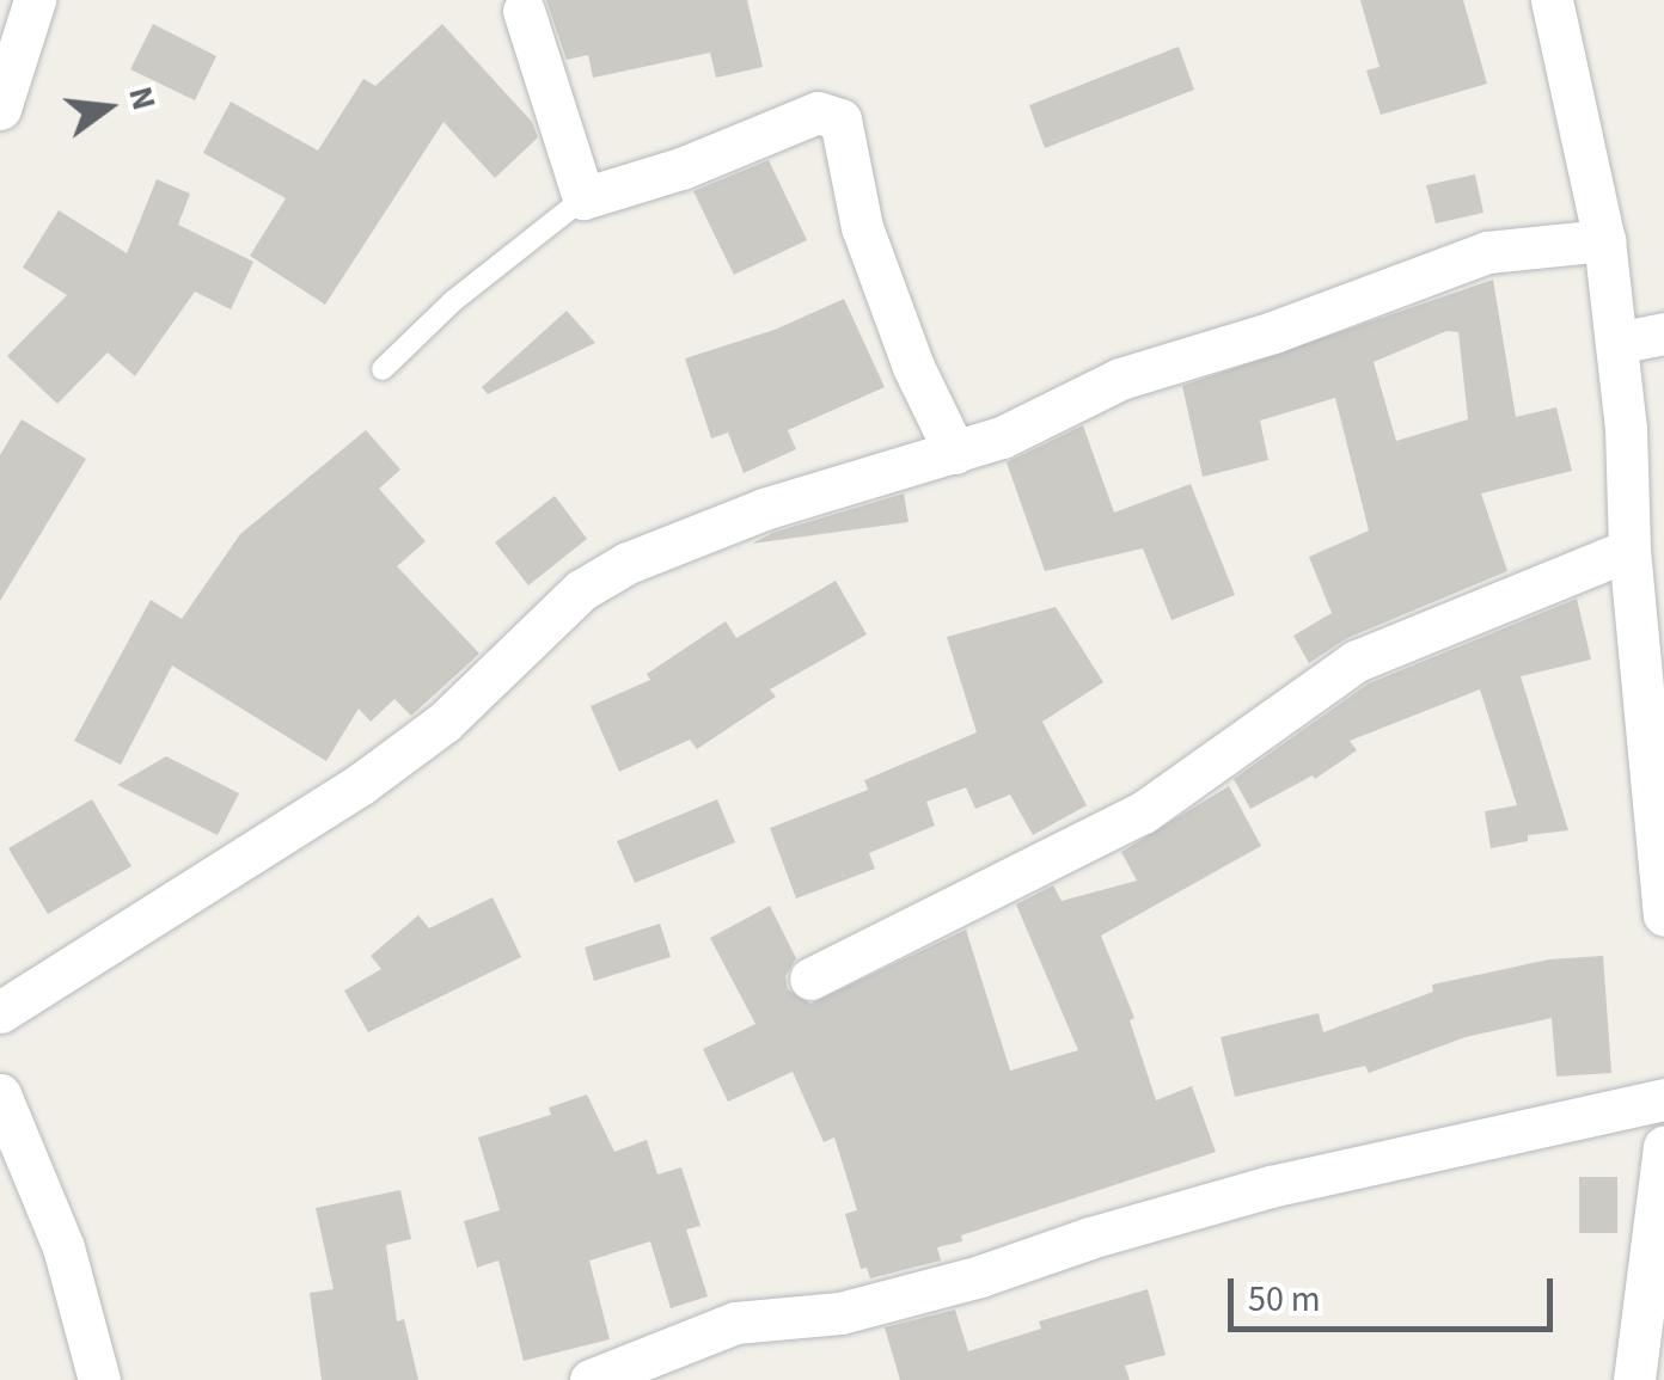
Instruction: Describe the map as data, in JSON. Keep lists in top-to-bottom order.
{
  "scale_bar": "50 m",
  "north": "right"
}
